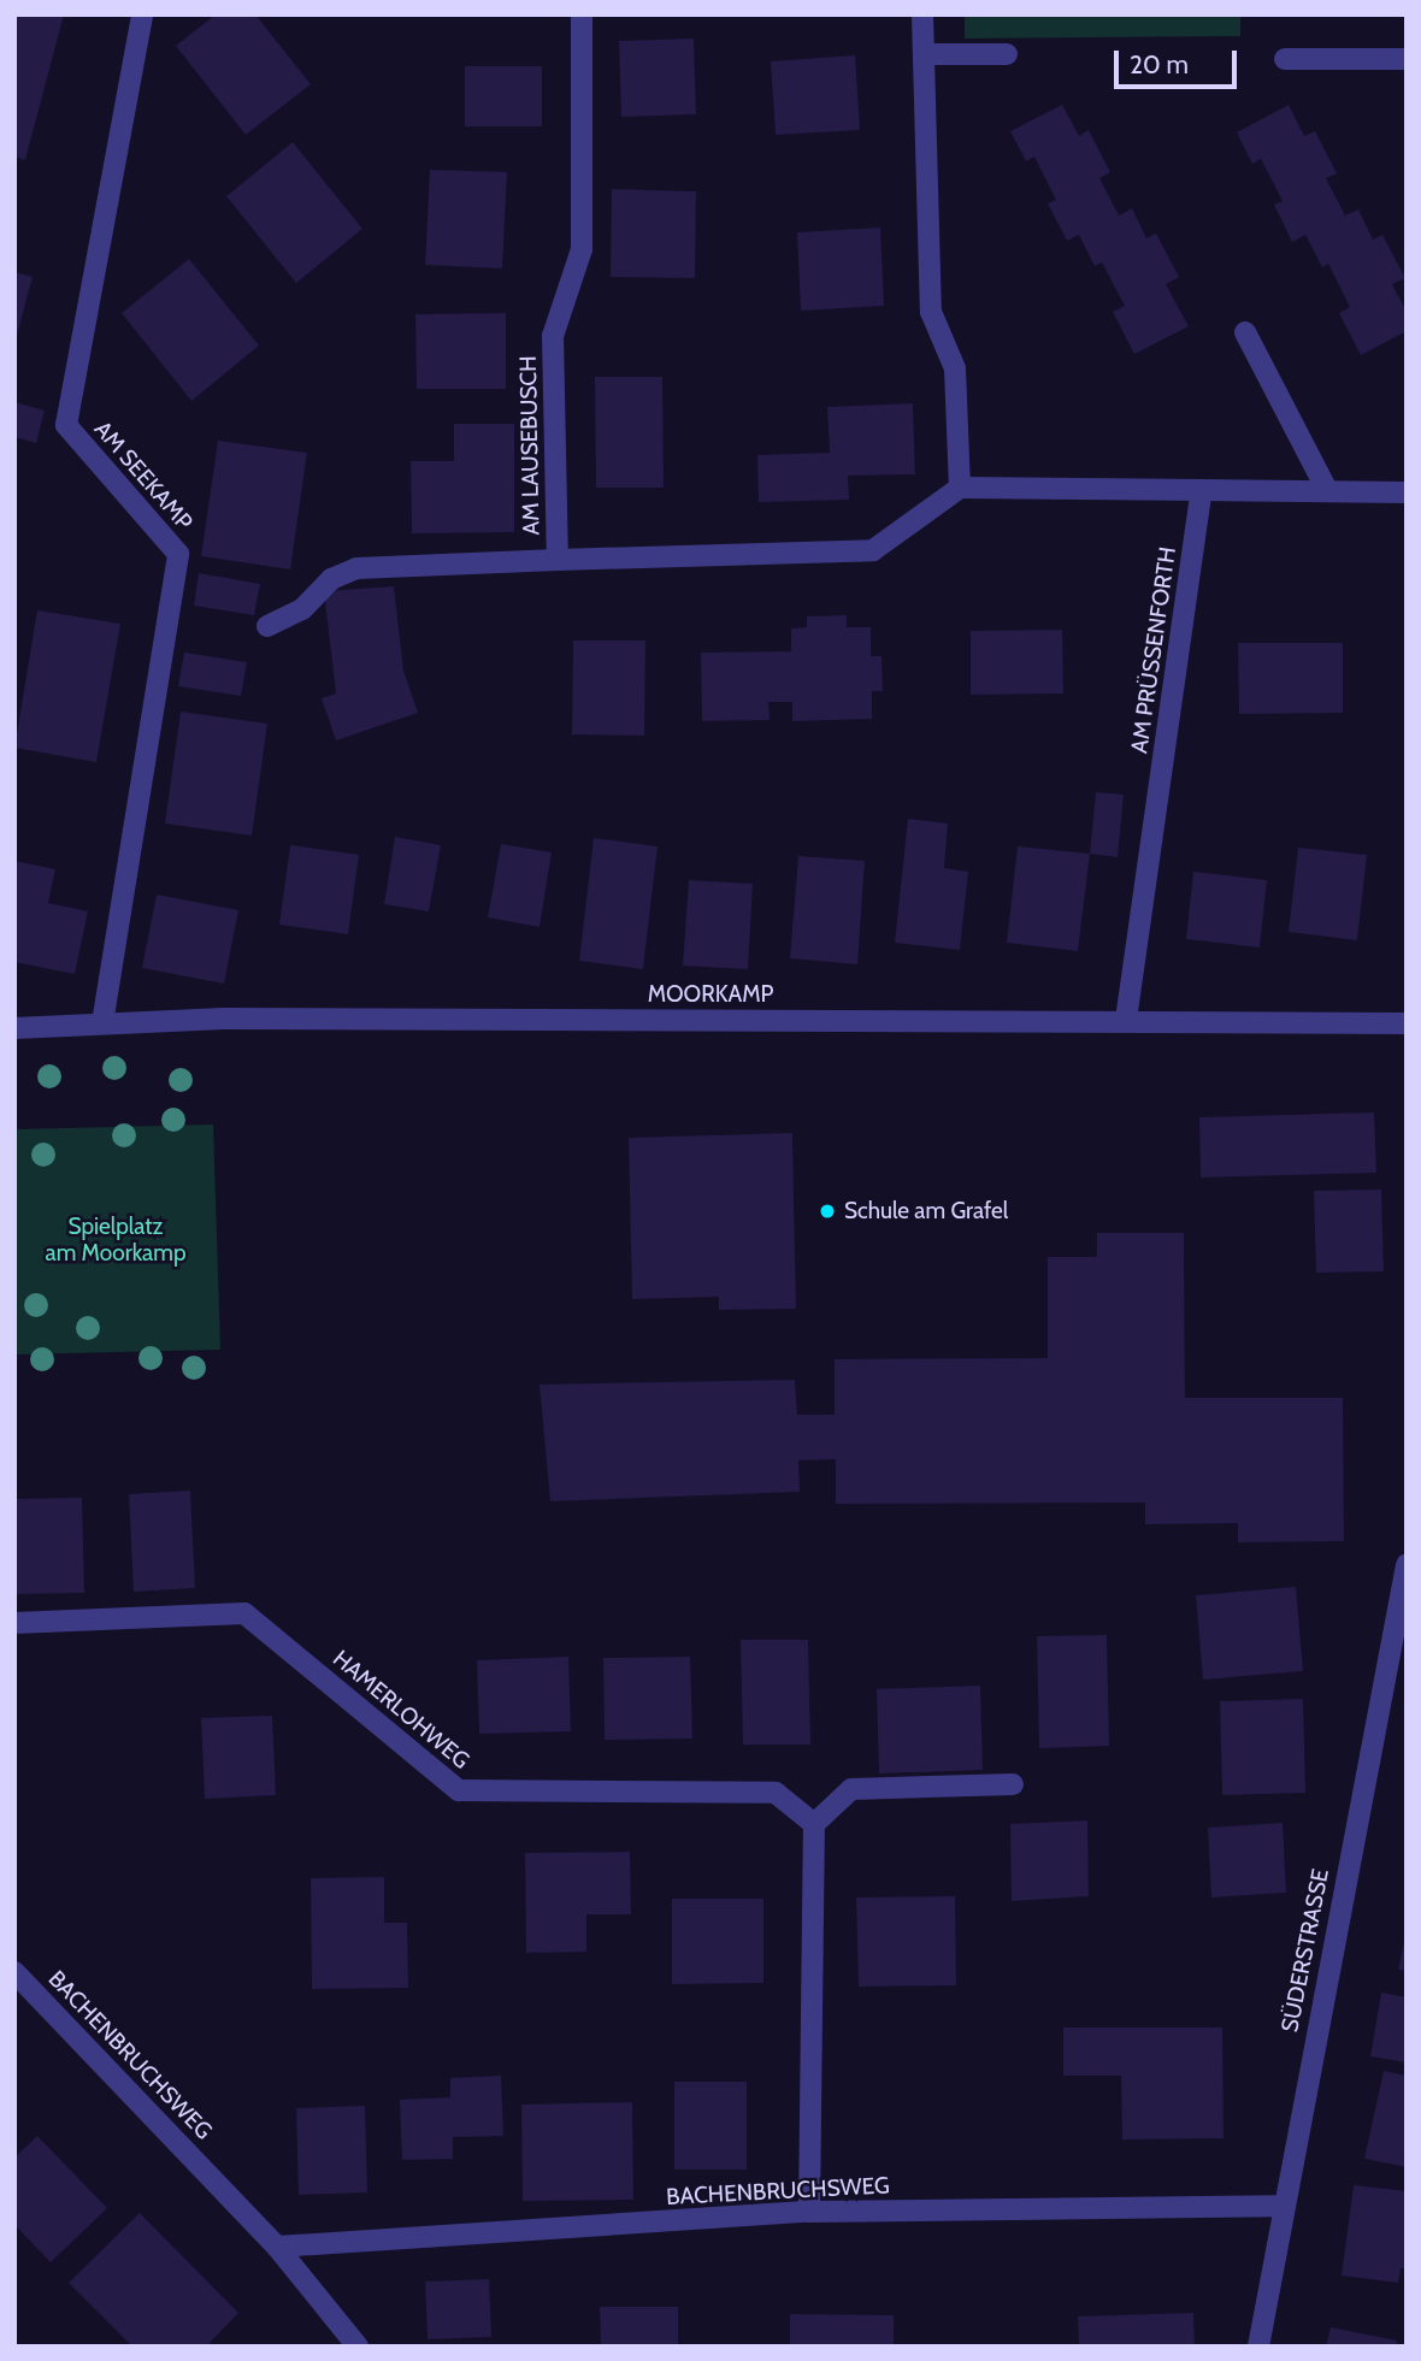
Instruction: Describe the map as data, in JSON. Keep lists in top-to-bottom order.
{
  "streets": {
    "street": [
      "AM LAUSEBUSCH",
      "AM SEEKAMP",
      "AM PRÜSSENFORTH",
      "MOORKAMP",
      "HAMERLOHWEG",
      "SÜDERSTRASSE",
      "BACHENBRUCHSWEG"
    ]
  },
  "crossings": [
    ["AM SEEKAMP", "MOORKAMP"],
    ["AM PRÜSSENFORTH", "MOORKAMP"],
    ["SÜDERSTRASSE", "BACHENBRUCHSWEG"]
  ],
  "parks": ["Spielplatz am Moorkamp"],
  "places": ["Schule am Grafel"],
  "scale_bar": "20 m"
}
